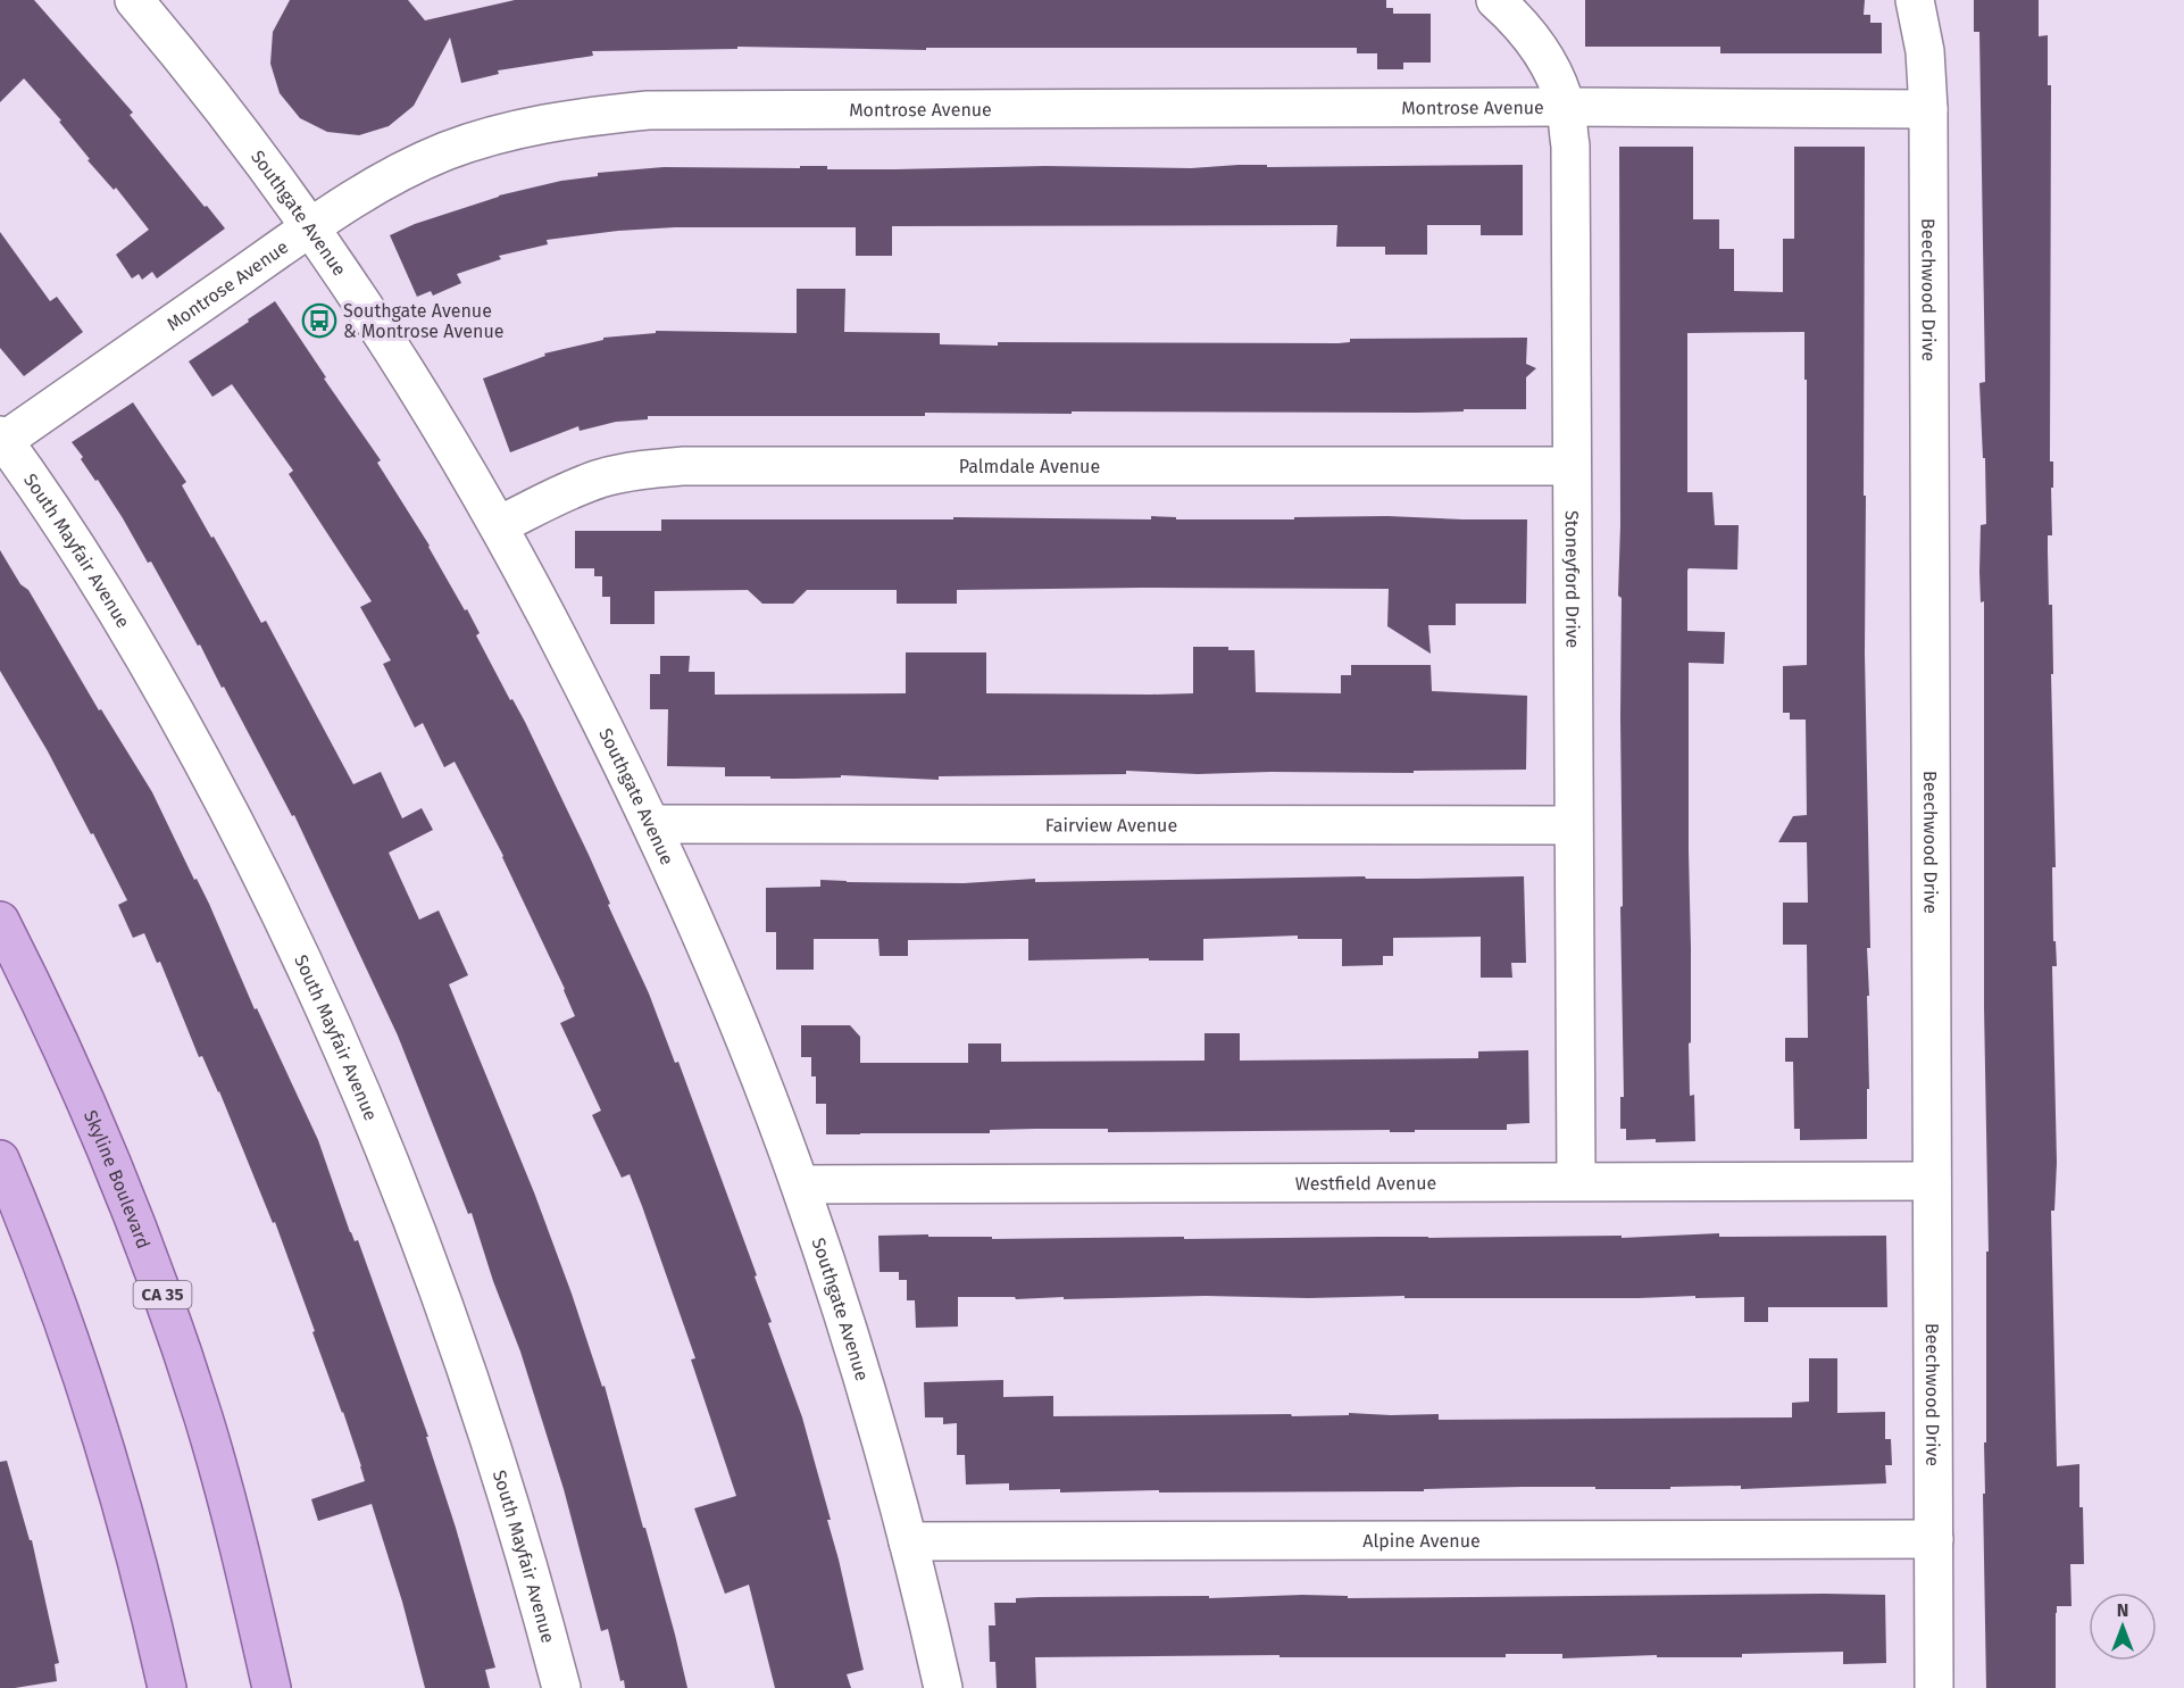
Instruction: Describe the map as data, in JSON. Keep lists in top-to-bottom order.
{
  "streets": {
    "main road": ["Skyline Boulevard", "CA 35"],
    "street": [
      "Montrose Avenue",
      "Southgate Avenue",
      "Beechwood Drive",
      "Palmdale Avenue",
      "South Mayfair Avenue",
      "Stoneyford Drive",
      "Fairview Avenue",
      "Westfield Avenue",
      "Alpine Avenue"
    ]
  },
  "crossings": [
    ["Montrose Avenue", "Southgate Avenue"],
    ["Montrose Avenue", "Beechwood Drive"],
    ["Montrose Avenue", "South Mayfair Avenue"],
    ["Montrose Avenue", "Stoneyford Drive"],
    ["Southgate Avenue", "Palmdale Avenue"],
    ["Southgate Avenue", "Fairview Avenue"],
    ["Southgate Avenue", "Westfield Avenue"],
    ["Southgate Avenue", "Alpine Avenue"],
    ["Beechwood Drive", "Westfield Avenue"],
    ["Beechwood Drive", "Alpine Avenue"],
    ["Palmdale Avenue", "Stoneyford Drive"],
    ["Stoneyford Drive", "Fairview Avenue"],
    ["Stoneyford Drive", "Westfield Avenue"]
  ],
  "places": {
    "bus stop": ["Southgate Avenue & Montrose Avenue"]
  },
  "north": "top"
}
